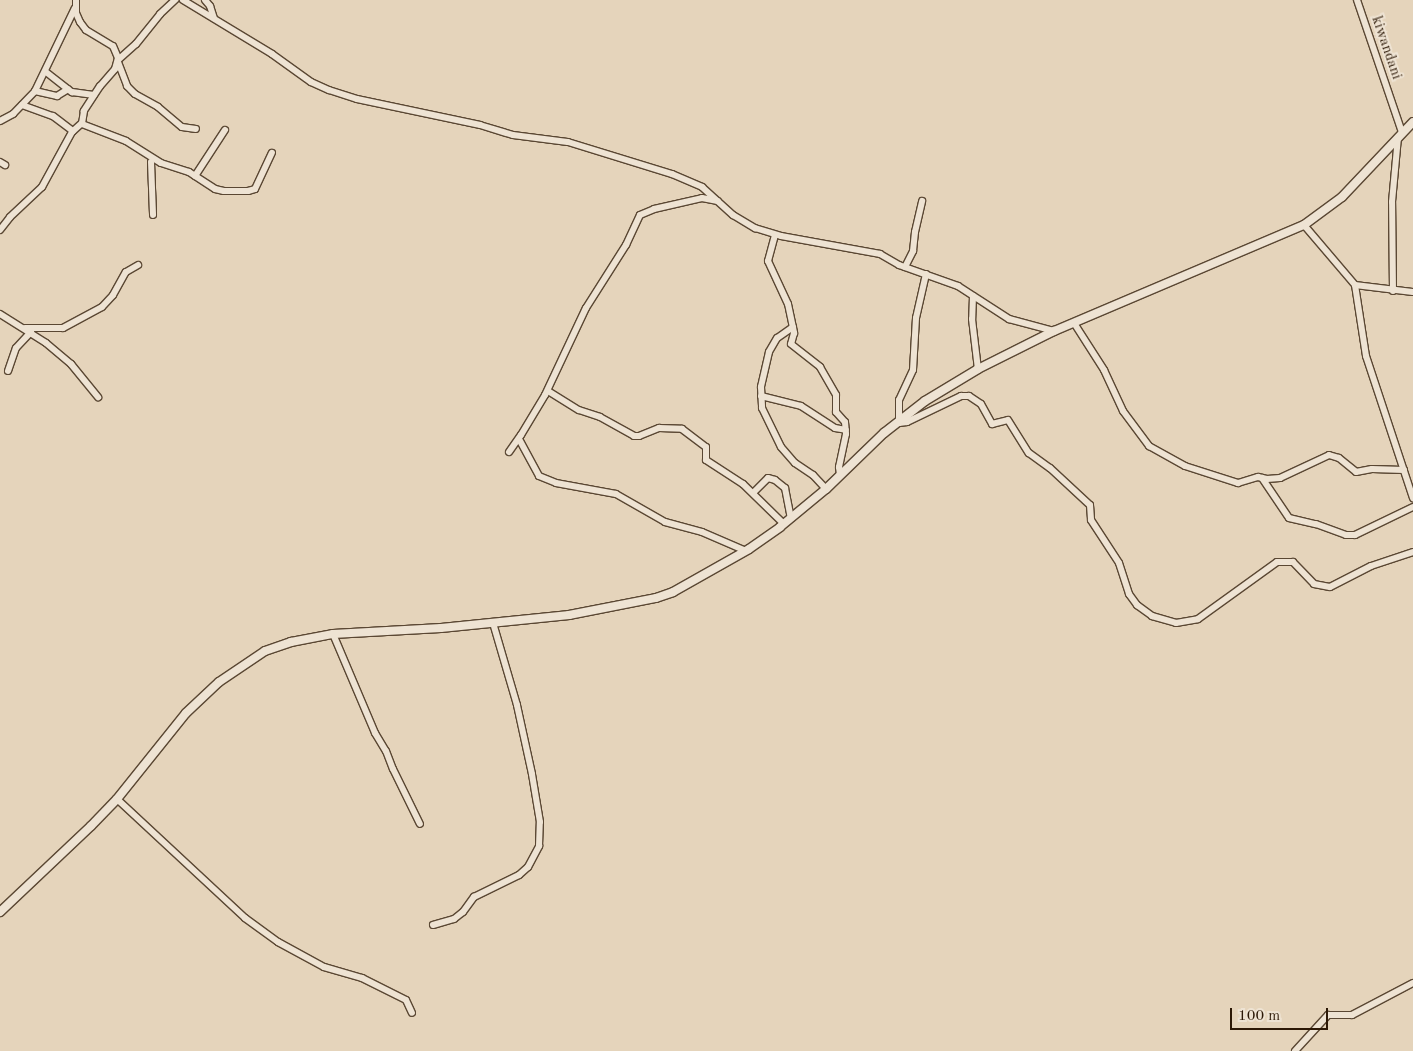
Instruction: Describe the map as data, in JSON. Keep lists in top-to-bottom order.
{
  "streets": {
    "street": ["kiwandani"]
  },
  "scale_bar": "100 m"
}
